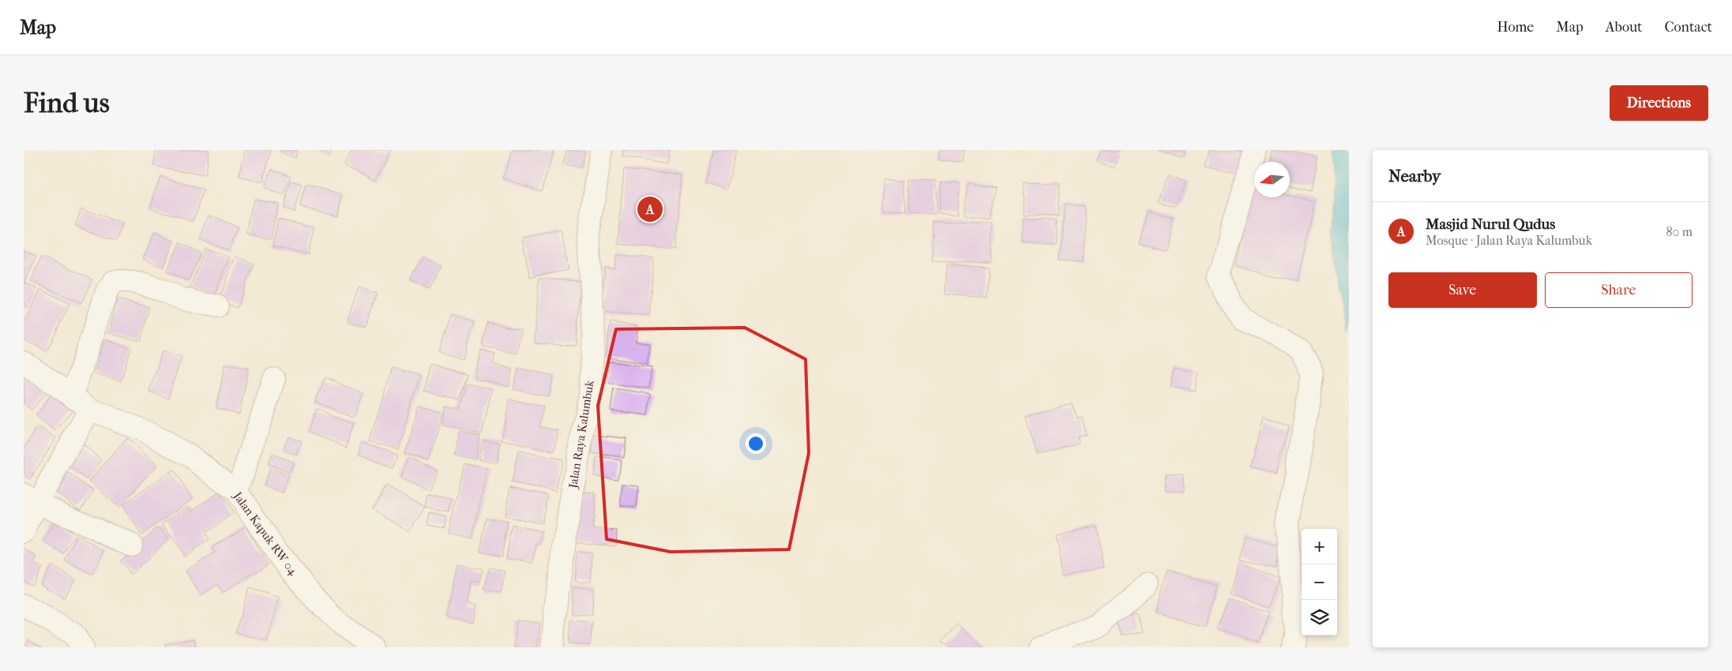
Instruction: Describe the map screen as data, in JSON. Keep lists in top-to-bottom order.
{
  "streets": {
    "street": ["Jalan Raya Kalumbuk", "Jalan Kapuk RW 04"]
  },
  "north": "left",
  "page": {
    "header": "Map",
    "nav": [
      "Home",
      "Map",
      "About",
      "Contact"
    ],
    "buttons": [
      "Directions",
      ["Save", "Share"]
    ],
    "title": "Find us",
    "heading": "Nearby",
    "pins": "A",
    "list": [
      {
        "mark": "A",
        "name": "Masjid Nurul Qudus",
        "note": "Mosque · Jalan Raya Kalumbuk",
        "value": "80 m"
      }
    ],
    "map_buttons": ["+", "−"]
  }
}
